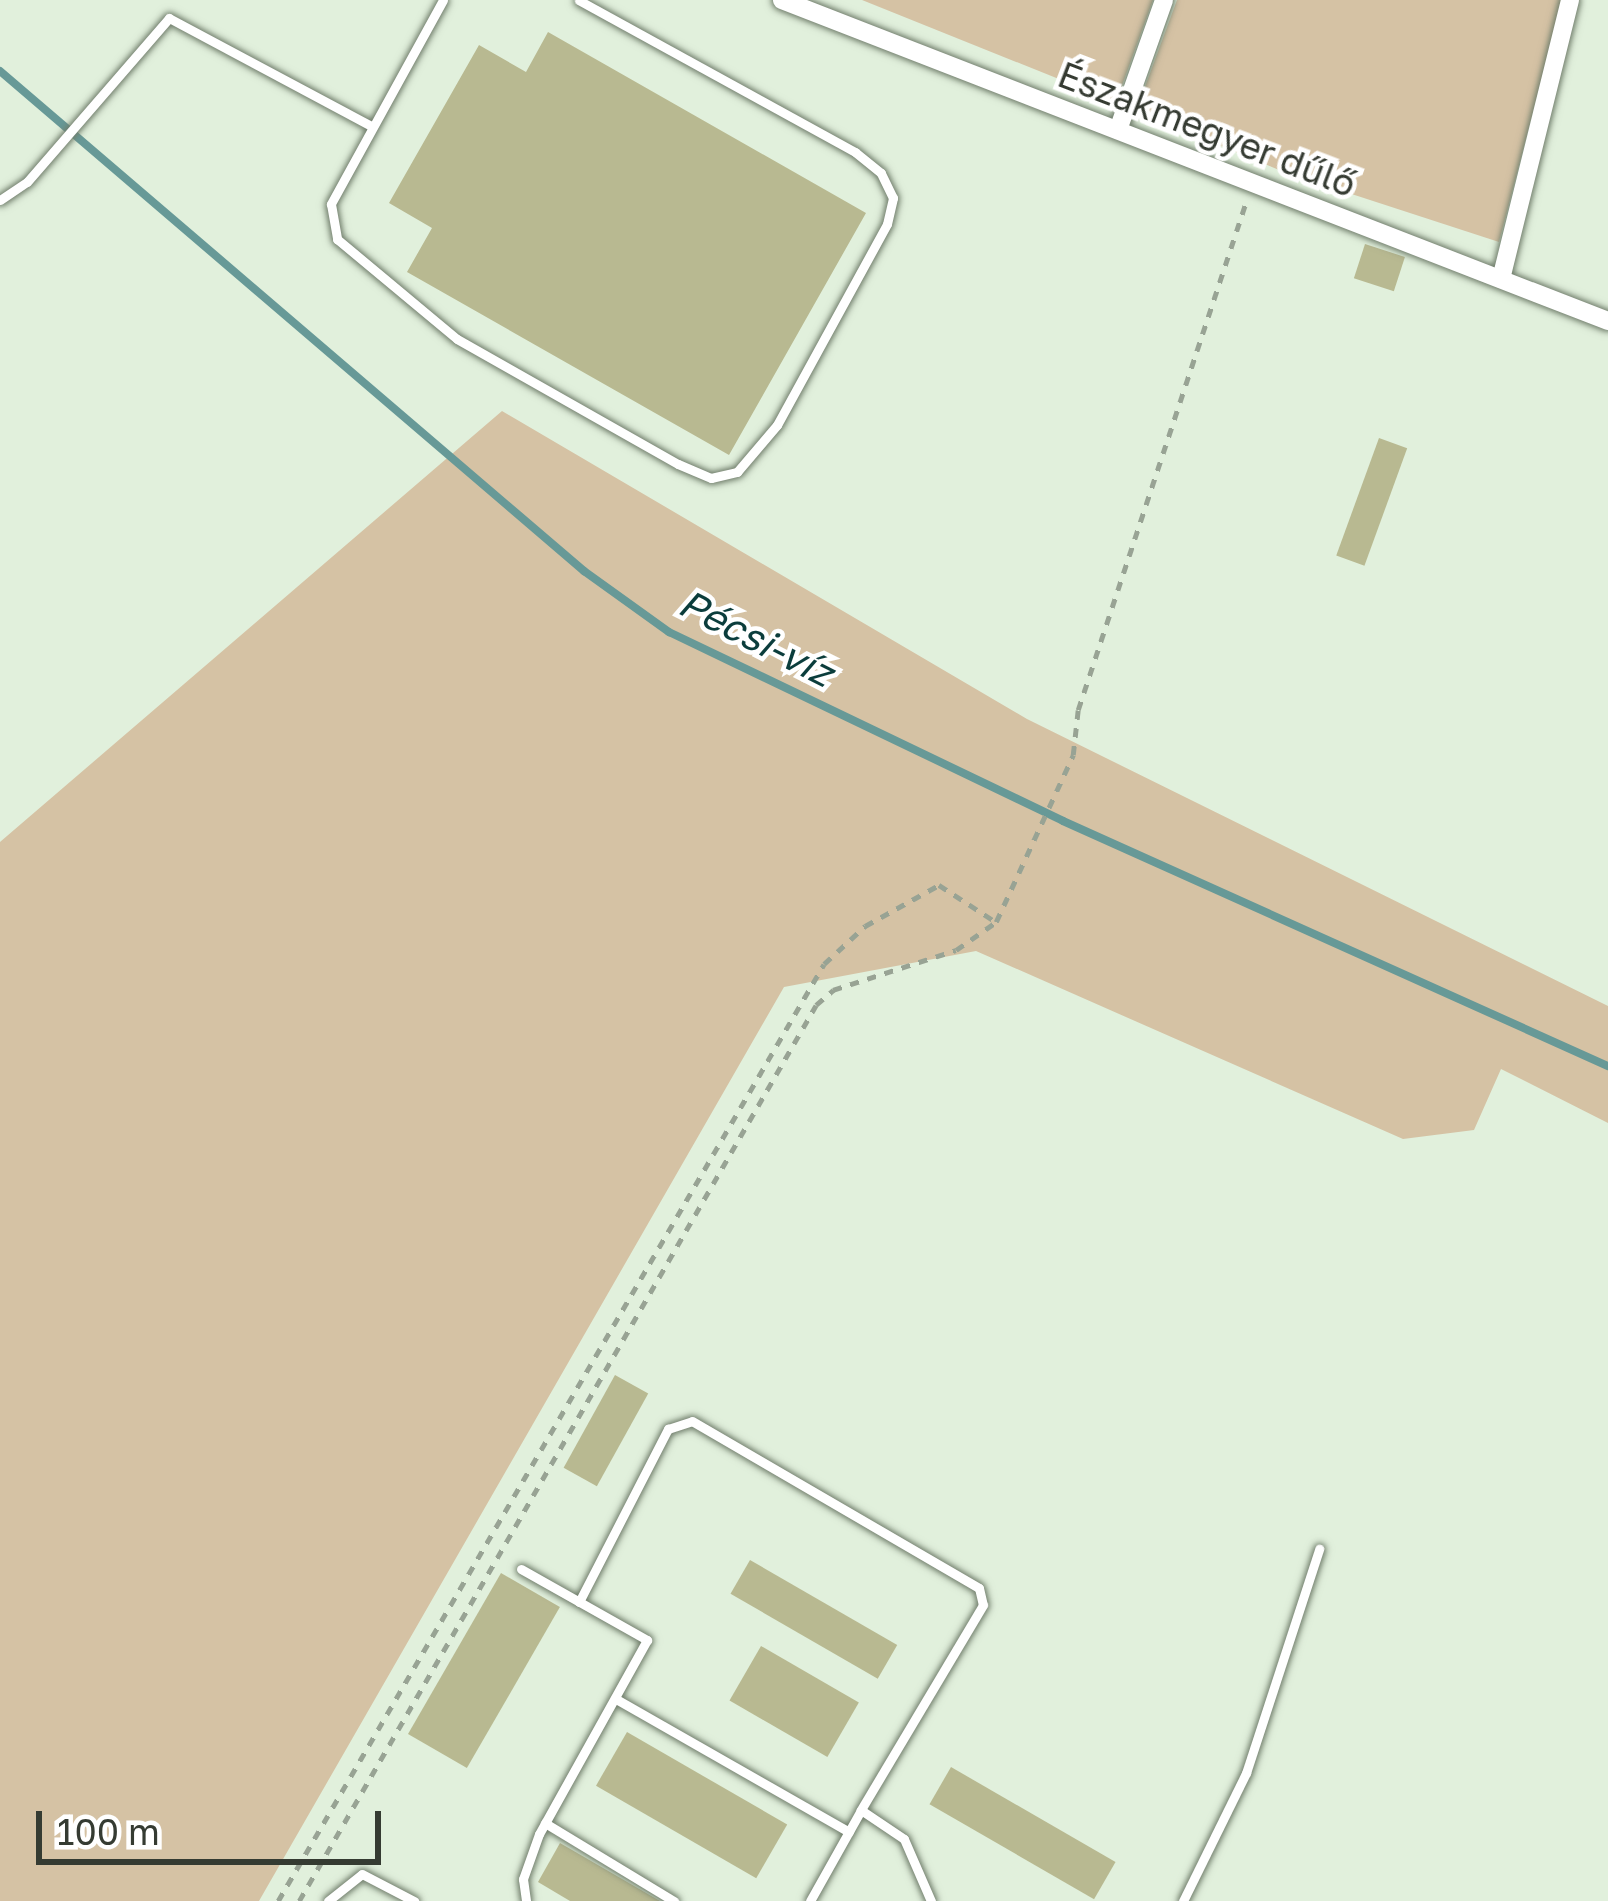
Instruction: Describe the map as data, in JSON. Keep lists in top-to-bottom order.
{
  "streets": {
    "street": ["Északmegyer dűlő"]
  },
  "water": ["Pécsi-víz"],
  "scale_bar": "100 m"
}
